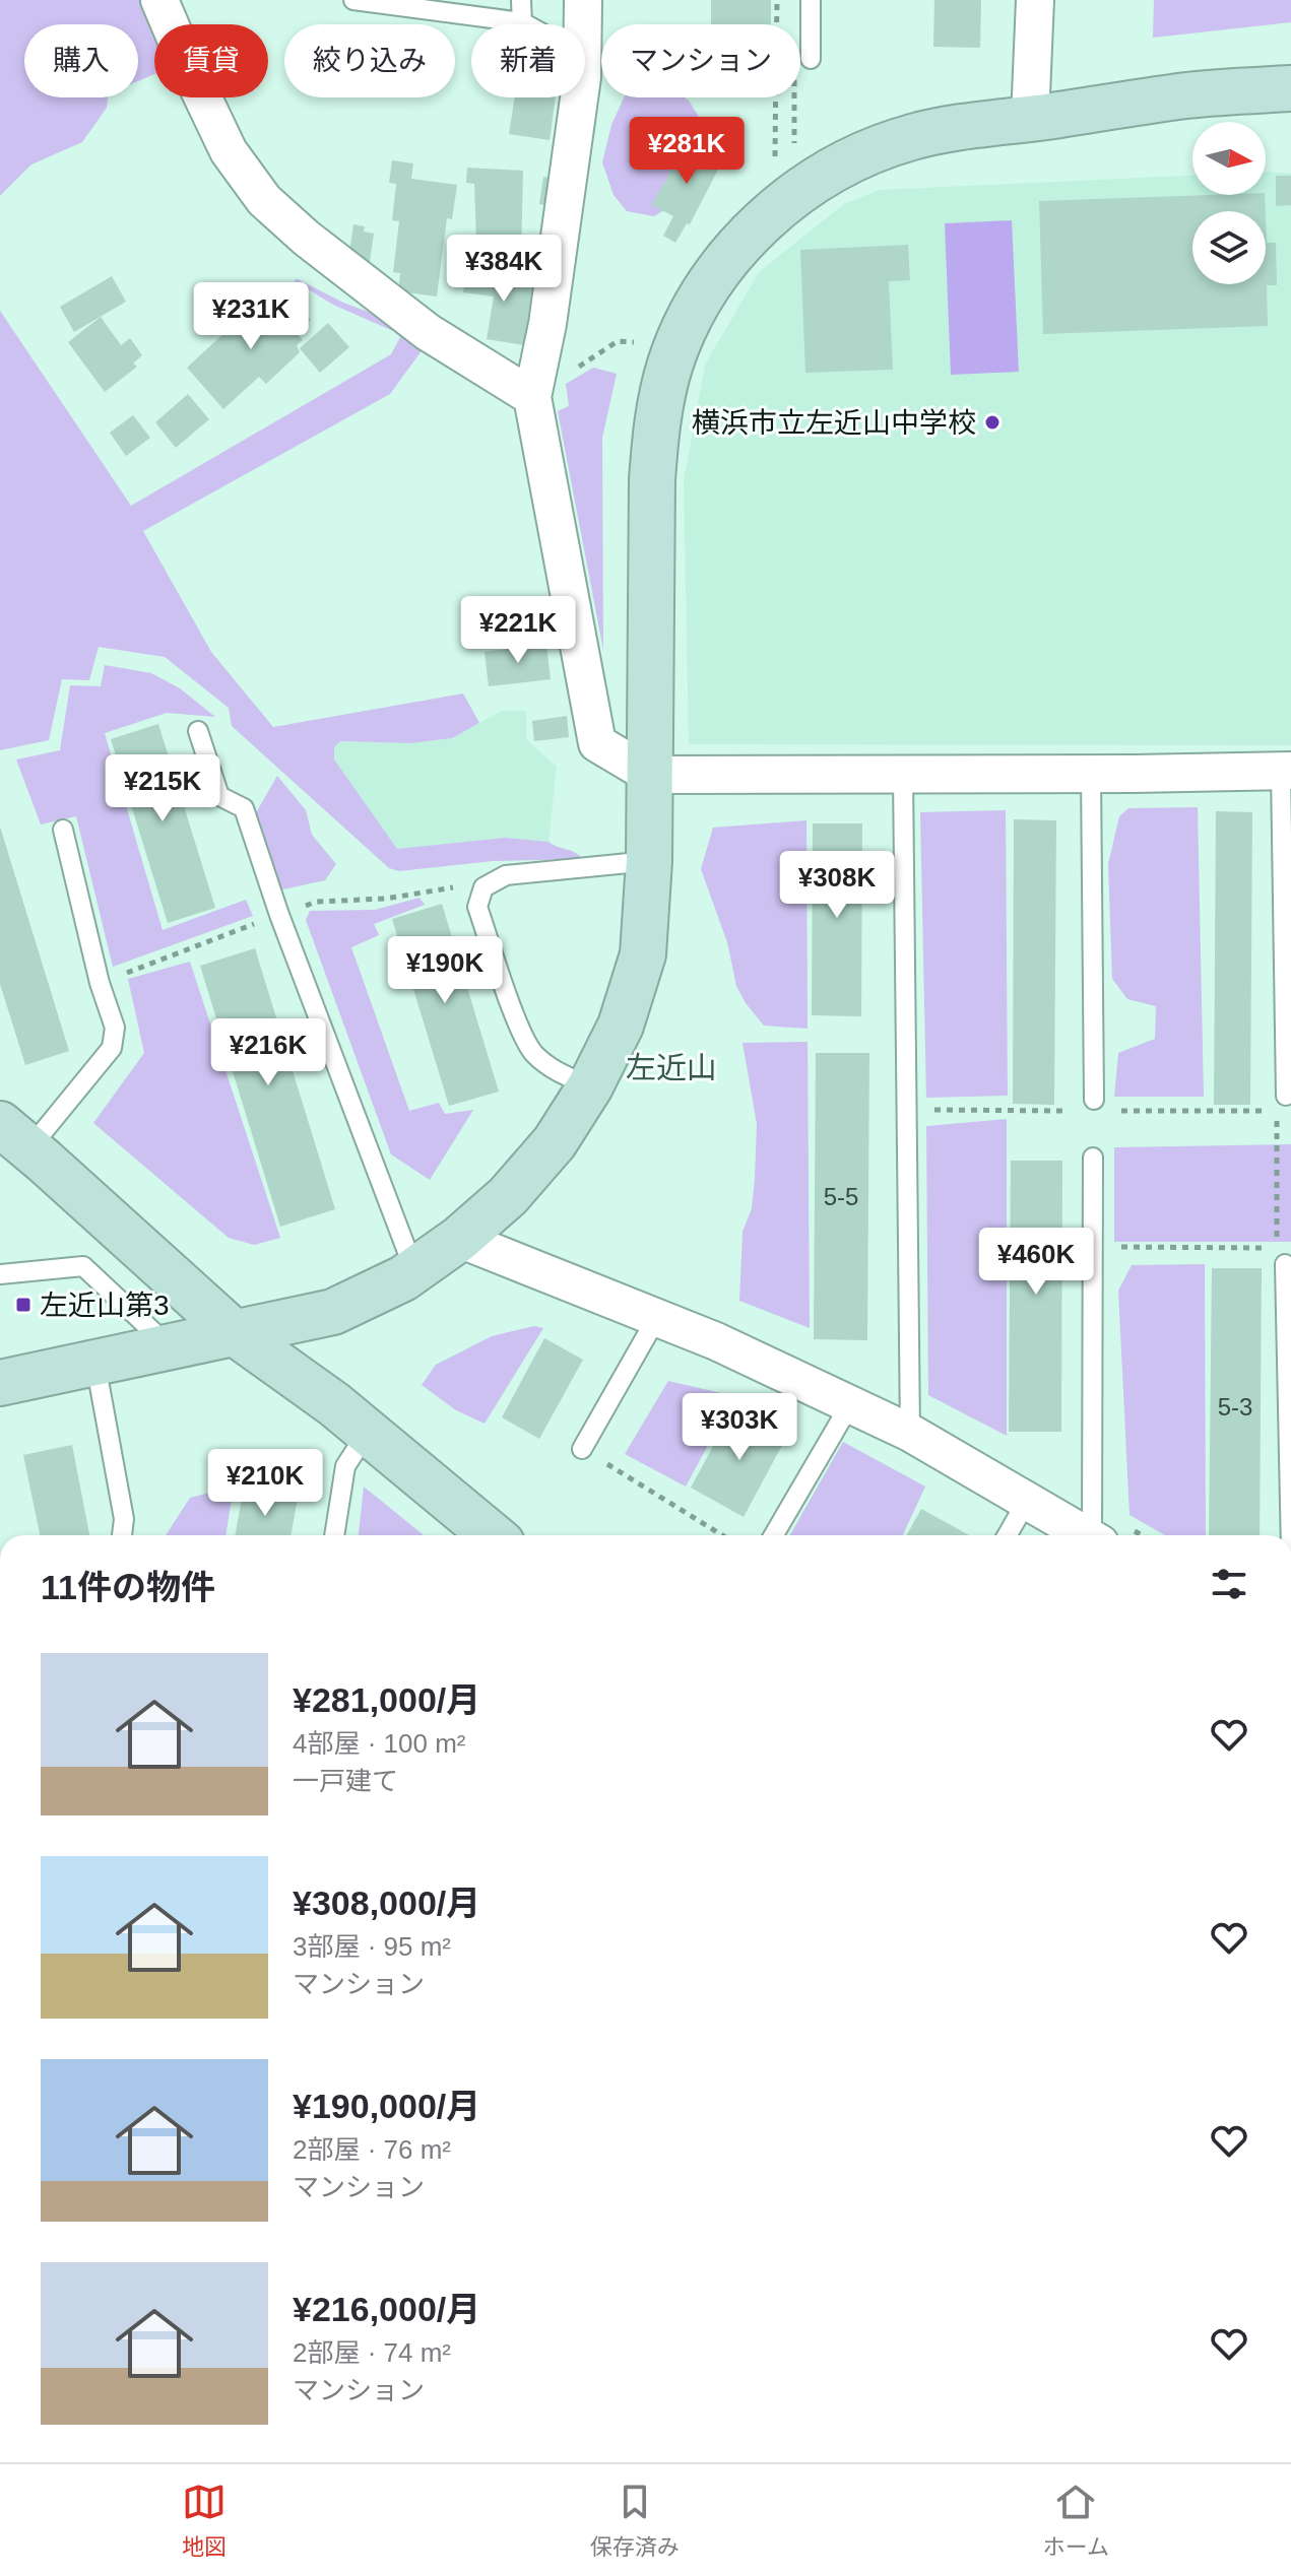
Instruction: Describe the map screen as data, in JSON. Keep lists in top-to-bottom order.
{
  "districts": ["左近山"],
  "places": {
    "other": ["横浜市立左近山中学校"],
    "transit": ["左近山第3"]
  },
  "house_numbers": ["5-5", "5-3"],
  "north": "right",
  "page": {
    "chip": [
      "購入",
      "賃貸",
      "絞り込み",
      "新着",
      "マンション"
    ],
    "price": [
      "¥281K",
      "¥384K",
      "¥231K",
      "¥221K",
      "¥215K",
      "¥308K",
      "¥190K",
      "¥216K",
      "¥460K",
      "¥303K",
      "¥210K"
    ],
    "heading": "11件の物件",
    "list": [
      {
        "name": "¥281,000/月",
        "note": "4部屋 · 100 m² · 一戸建て"
      },
      {
        "name": "¥308,000/月",
        "note": "3部屋 · 95 m² · マンション"
      },
      {
        "name": "¥190,000/月",
        "note": "2部屋 · 76 m² · マンション"
      },
      {
        "name": "¥216,000/月",
        "note": "2部屋 · 74 m² · マンション"
      }
    ],
    "tabs": ["地図", "保存済み", "ホーム"]
  }
}
